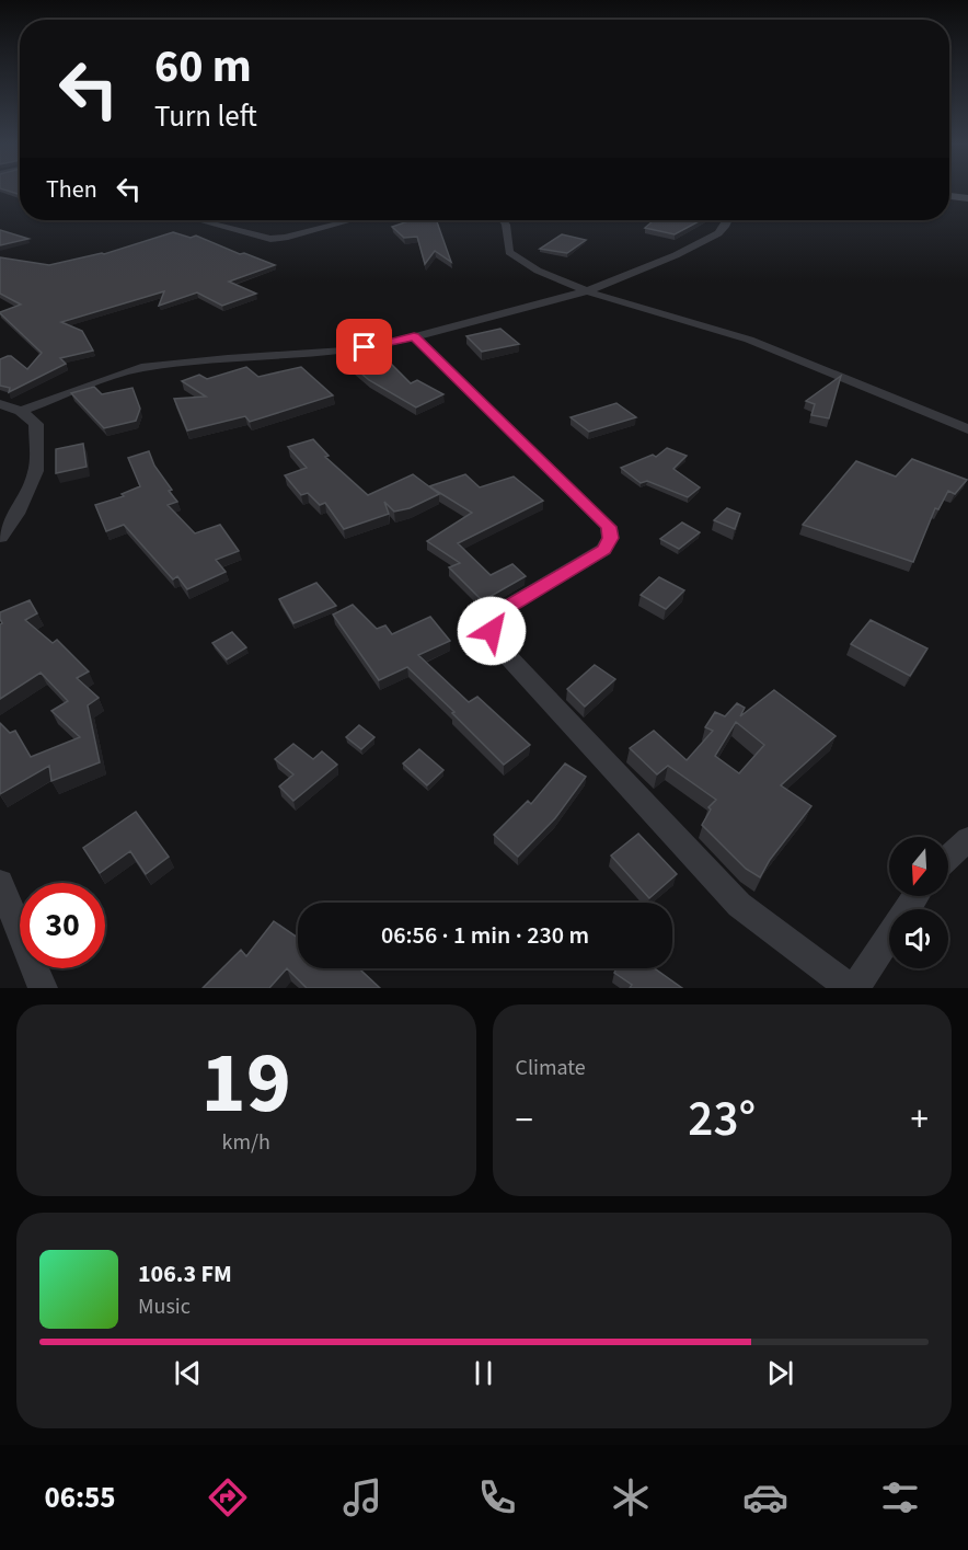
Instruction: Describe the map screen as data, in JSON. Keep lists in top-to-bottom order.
{
  "north": "bottom",
  "page": {
    "turn": ["60 m", "Turn left"],
    "then": "Then",
    "limit": "30",
    "trip": "06:56 · 1 min · 230 m",
    "tile": [
      ["19", "km/h"],
      "Climate"
    ],
    "heat": ["−", "23°", "+"],
    "song": ["106.3 FM", "Music"],
    "tabs": "06:55"
  }
}
